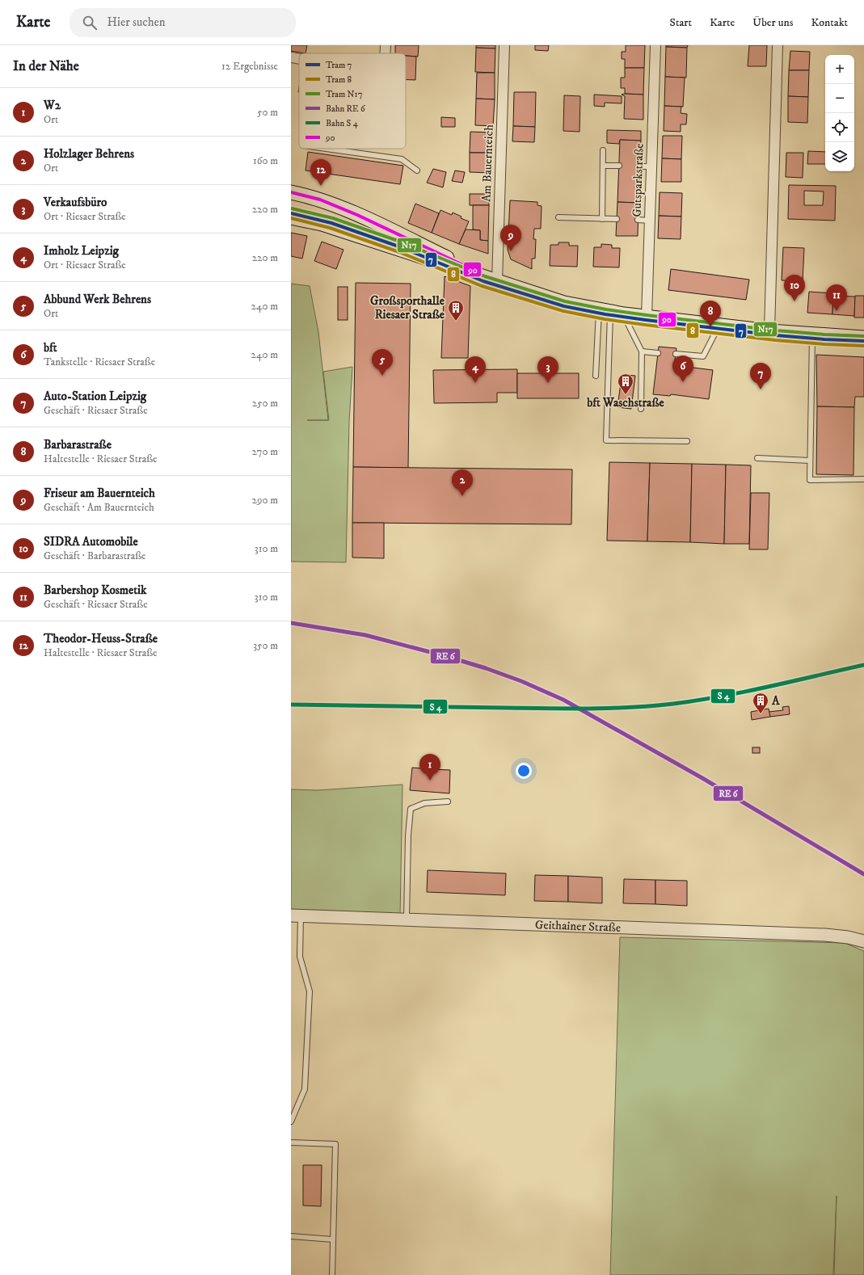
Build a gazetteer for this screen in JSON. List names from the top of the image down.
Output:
{
  "streets": {
    "street": ["Am Bauernteich", "Gutsparkstraße", "Geithainer Straße"]
  },
  "places": {
    "building": ["Großsporthalle Riesaer Straße", "bft Waschstraße", "A"]
  },
  "lines": [
    "transit line 90",
    "tram line N17",
    "tram line 7",
    "tram line 8"
  ],
  "legend": [
    "Tram 7",
    "Tram 8",
    "Tram N17",
    "Bahn RE 6",
    "Bahn S 4",
    "90"
  ],
  "page": {
    "header": "Karte",
    "search": "Hier suchen",
    "nav": [
      "Start",
      "Karte",
      "Über uns",
      "Kontakt"
    ],
    "heading": ["In der Nähe", "12 Ergebnisse"],
    "map_buttons": ["+", "−"],
    "list": [
      {
        "mark": "1",
        "name": "W2",
        "note": "Ort",
        "value": "50 m"
      },
      {
        "mark": "2",
        "name": "Holzlager Behrens",
        "note": "Ort",
        "value": "160 m"
      },
      {
        "mark": "3",
        "name": "Verkaufsbüro",
        "note": "Ort · Riesaer Straße",
        "value": "220 m"
      },
      {
        "mark": "4",
        "name": "Imholz Leipzig",
        "note": "Ort · Riesaer Straße",
        "value": "220 m"
      },
      {
        "mark": "5",
        "name": "Abbund Werk Behrens",
        "note": "Ort",
        "value": "240 m"
      },
      {
        "mark": "6",
        "name": "bft",
        "note": "Tankstelle · Riesaer Straße",
        "value": "240 m"
      },
      {
        "mark": "7",
        "name": "Auto-Station Leipzig",
        "note": "Geschäft · Riesaer Straße",
        "value": "250 m"
      },
      {
        "mark": "8",
        "name": "Barbarastraße",
        "note": "Haltestelle · Riesaer Straße",
        "value": "270 m"
      },
      {
        "mark": "9",
        "name": "Friseur am Bauernteich",
        "note": "Geschäft · Am Bauernteich",
        "value": "290 m"
      },
      {
        "mark": "10",
        "name": "SIDRA Automobile",
        "note": "Geschäft · Barbarastraße",
        "value": "310 m"
      },
      {
        "mark": "11",
        "name": "Barbershop Kosmetik",
        "note": "Geschäft · Riesaer Straße",
        "value": "310 m"
      },
      {
        "mark": "12",
        "name": "Theodor-Heuss-Straße",
        "note": "Haltestelle · Riesaer Straße",
        "value": "350 m"
      }
    ],
    "pins": [
      "12",
      "9",
      "10",
      "11",
      "8",
      "5",
      "6",
      "3",
      "4",
      "7",
      "2",
      "1"
    ]
  }
}
